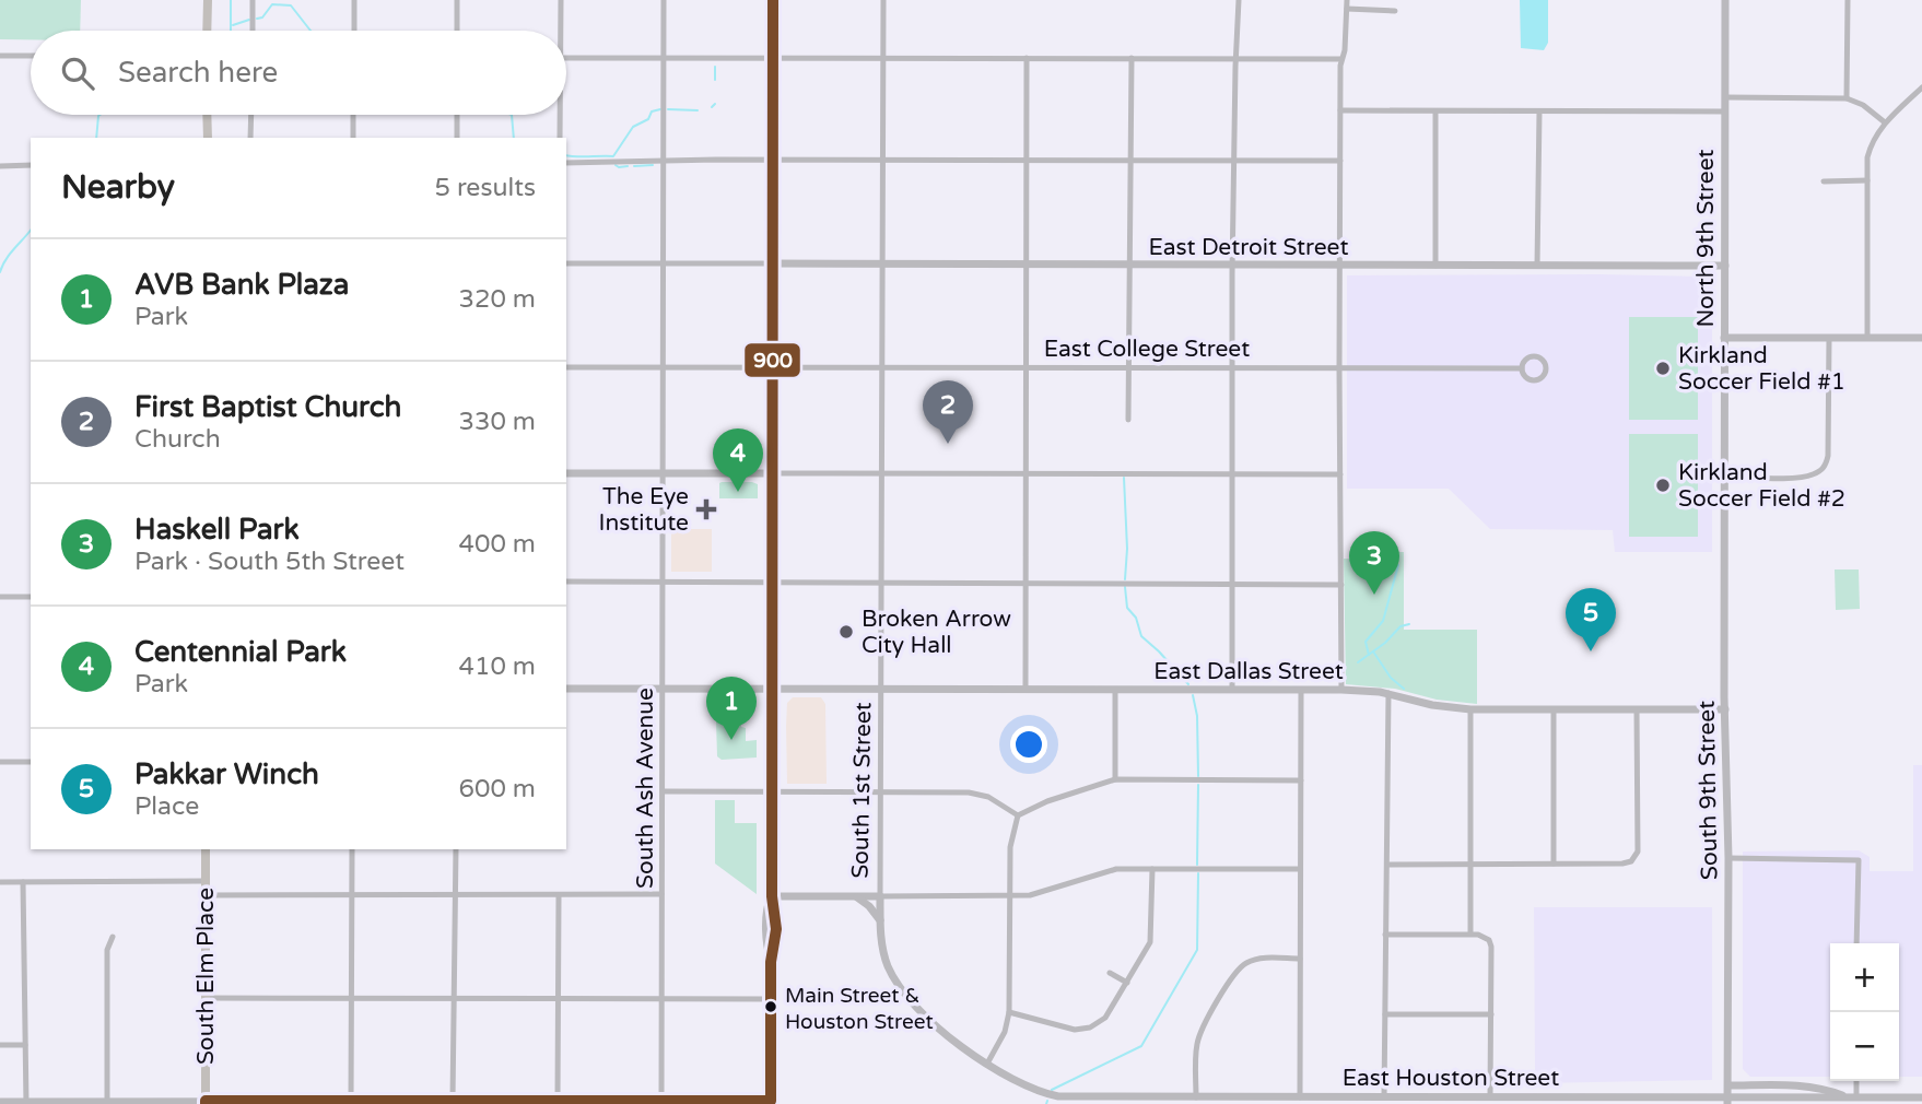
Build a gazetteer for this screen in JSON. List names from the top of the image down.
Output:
{
  "streets": {
    "main road": ["South Elm Place"],
    "street": [
      "North 9th Street",
      "East Detroit Street",
      "East College Street",
      "East Dallas Street",
      "South Ash Avenue",
      "South 1st Street",
      "South 9th Street",
      "East Houston Street"
    ]
  },
  "crossings": [
    ["North 9th Street", "East Detroit Street"],
    ["North 9th Street", "South 9th Street"],
    ["East Detroit Street", "South 1st Street"],
    ["East College Street", "South Ash Avenue"],
    ["East College Street", "South 1st Street"],
    ["East Dallas Street", "South Ash Avenue"],
    ["East Dallas Street", "South 1st Street"],
    ["East Dallas Street", "South 9th Street"],
    ["South 1st Street", "East Houston Street"],
    ["South 9th Street", "East Houston Street"]
  ],
  "places": {
    "other": [
      "Kirkland Soccer Field #1",
      "Kirkland Soccer Field #2",
      "Broken Arrow City Hall",
      "Main Street & Houston Street"
    ],
    "health": ["The Eye Institute"]
  },
  "lines": ["transit line 900"],
  "page": {
    "search": "Search here",
    "heading": ["Nearby", "5 results"],
    "list": [
      {
        "mark": "1",
        "name": "AVB Bank Plaza",
        "note": "Park",
        "value": "320 m"
      },
      {
        "mark": "2",
        "name": "First Baptist Church",
        "note": "Church",
        "value": "330 m"
      },
      {
        "mark": "3",
        "name": "Haskell Park",
        "note": "Park · South 5th Street",
        "value": "400 m"
      },
      {
        "mark": "4",
        "name": "Centennial Park",
        "note": "Park",
        "value": "410 m"
      },
      {
        "mark": "5",
        "name": "Pakkar Winch",
        "note": "Place",
        "value": "600 m"
      }
    ],
    "pins": [
      "2",
      "4",
      "3",
      "5",
      "1"
    ],
    "map_buttons": ["+", "−"]
  }
}
